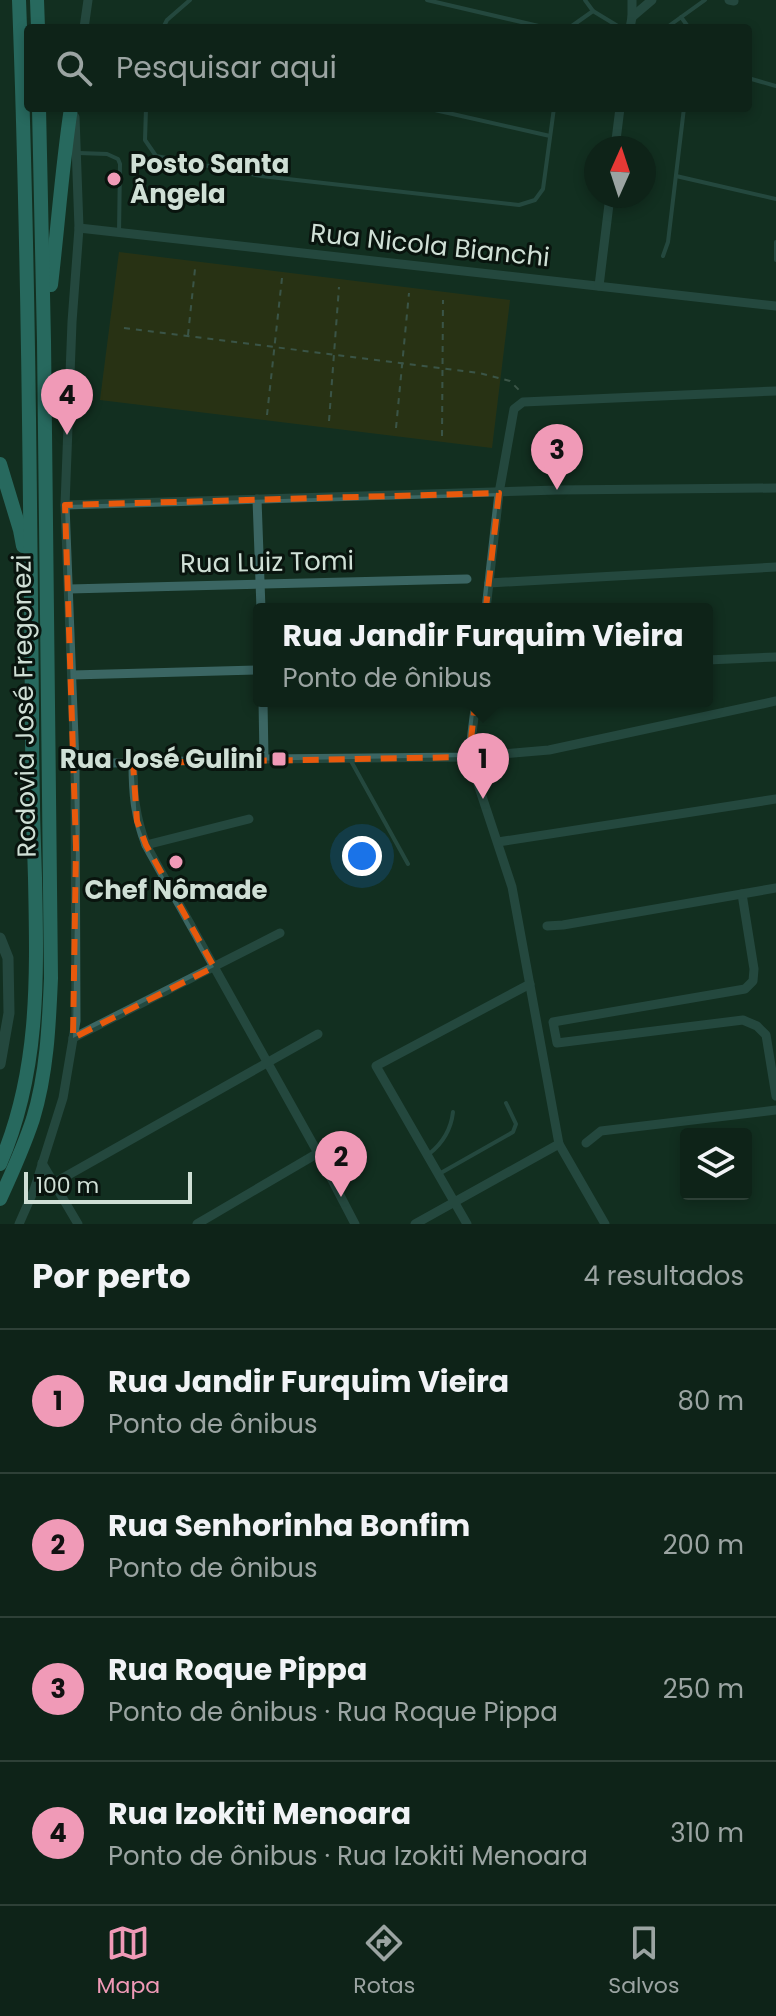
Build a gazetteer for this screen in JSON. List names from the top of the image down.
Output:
{
  "streets": {
    "highway": ["Rodovia José Fregonezi"],
    "street": ["Rua Nicola Bianchi", "Rua Luiz Tomi"]
  },
  "places": {
    "other": ["Posto Santa Ângela", "Chef Nômade"],
    "transit": ["Rua José Gulini"]
  },
  "scale_bar": "100 m",
  "north": "top",
  "page": {
    "search": "Pesquisar aqui",
    "pins": [
      "4",
      "3",
      "1",
      "2"
    ],
    "popup": ["Rua Jandir Furquim Vieira", "Ponto de ônibus"],
    "scale": "100 m",
    "heading": ["Por perto", "4 resultados"],
    "list": [
      {
        "mark": "1",
        "name": "Rua Jandir Furquim Vieira",
        "note": "Ponto de ônibus",
        "value": "80 m"
      },
      {
        "mark": "2",
        "name": "Rua Senhorinha Bonfim",
        "note": "Ponto de ônibus",
        "value": "200 m"
      },
      {
        "mark": "3",
        "name": "Rua Roque Pippa",
        "note": "Ponto de ônibus · Rua Roque Pippa",
        "value": "250 m"
      },
      {
        "mark": "4",
        "name": "Rua Izokiti Menoara",
        "note": "Ponto de ônibus · Rua Izokiti Menoara",
        "value": "310 m"
      }
    ],
    "nav": ["Mapa", "Rotas", "Salvos"]
  }
}
